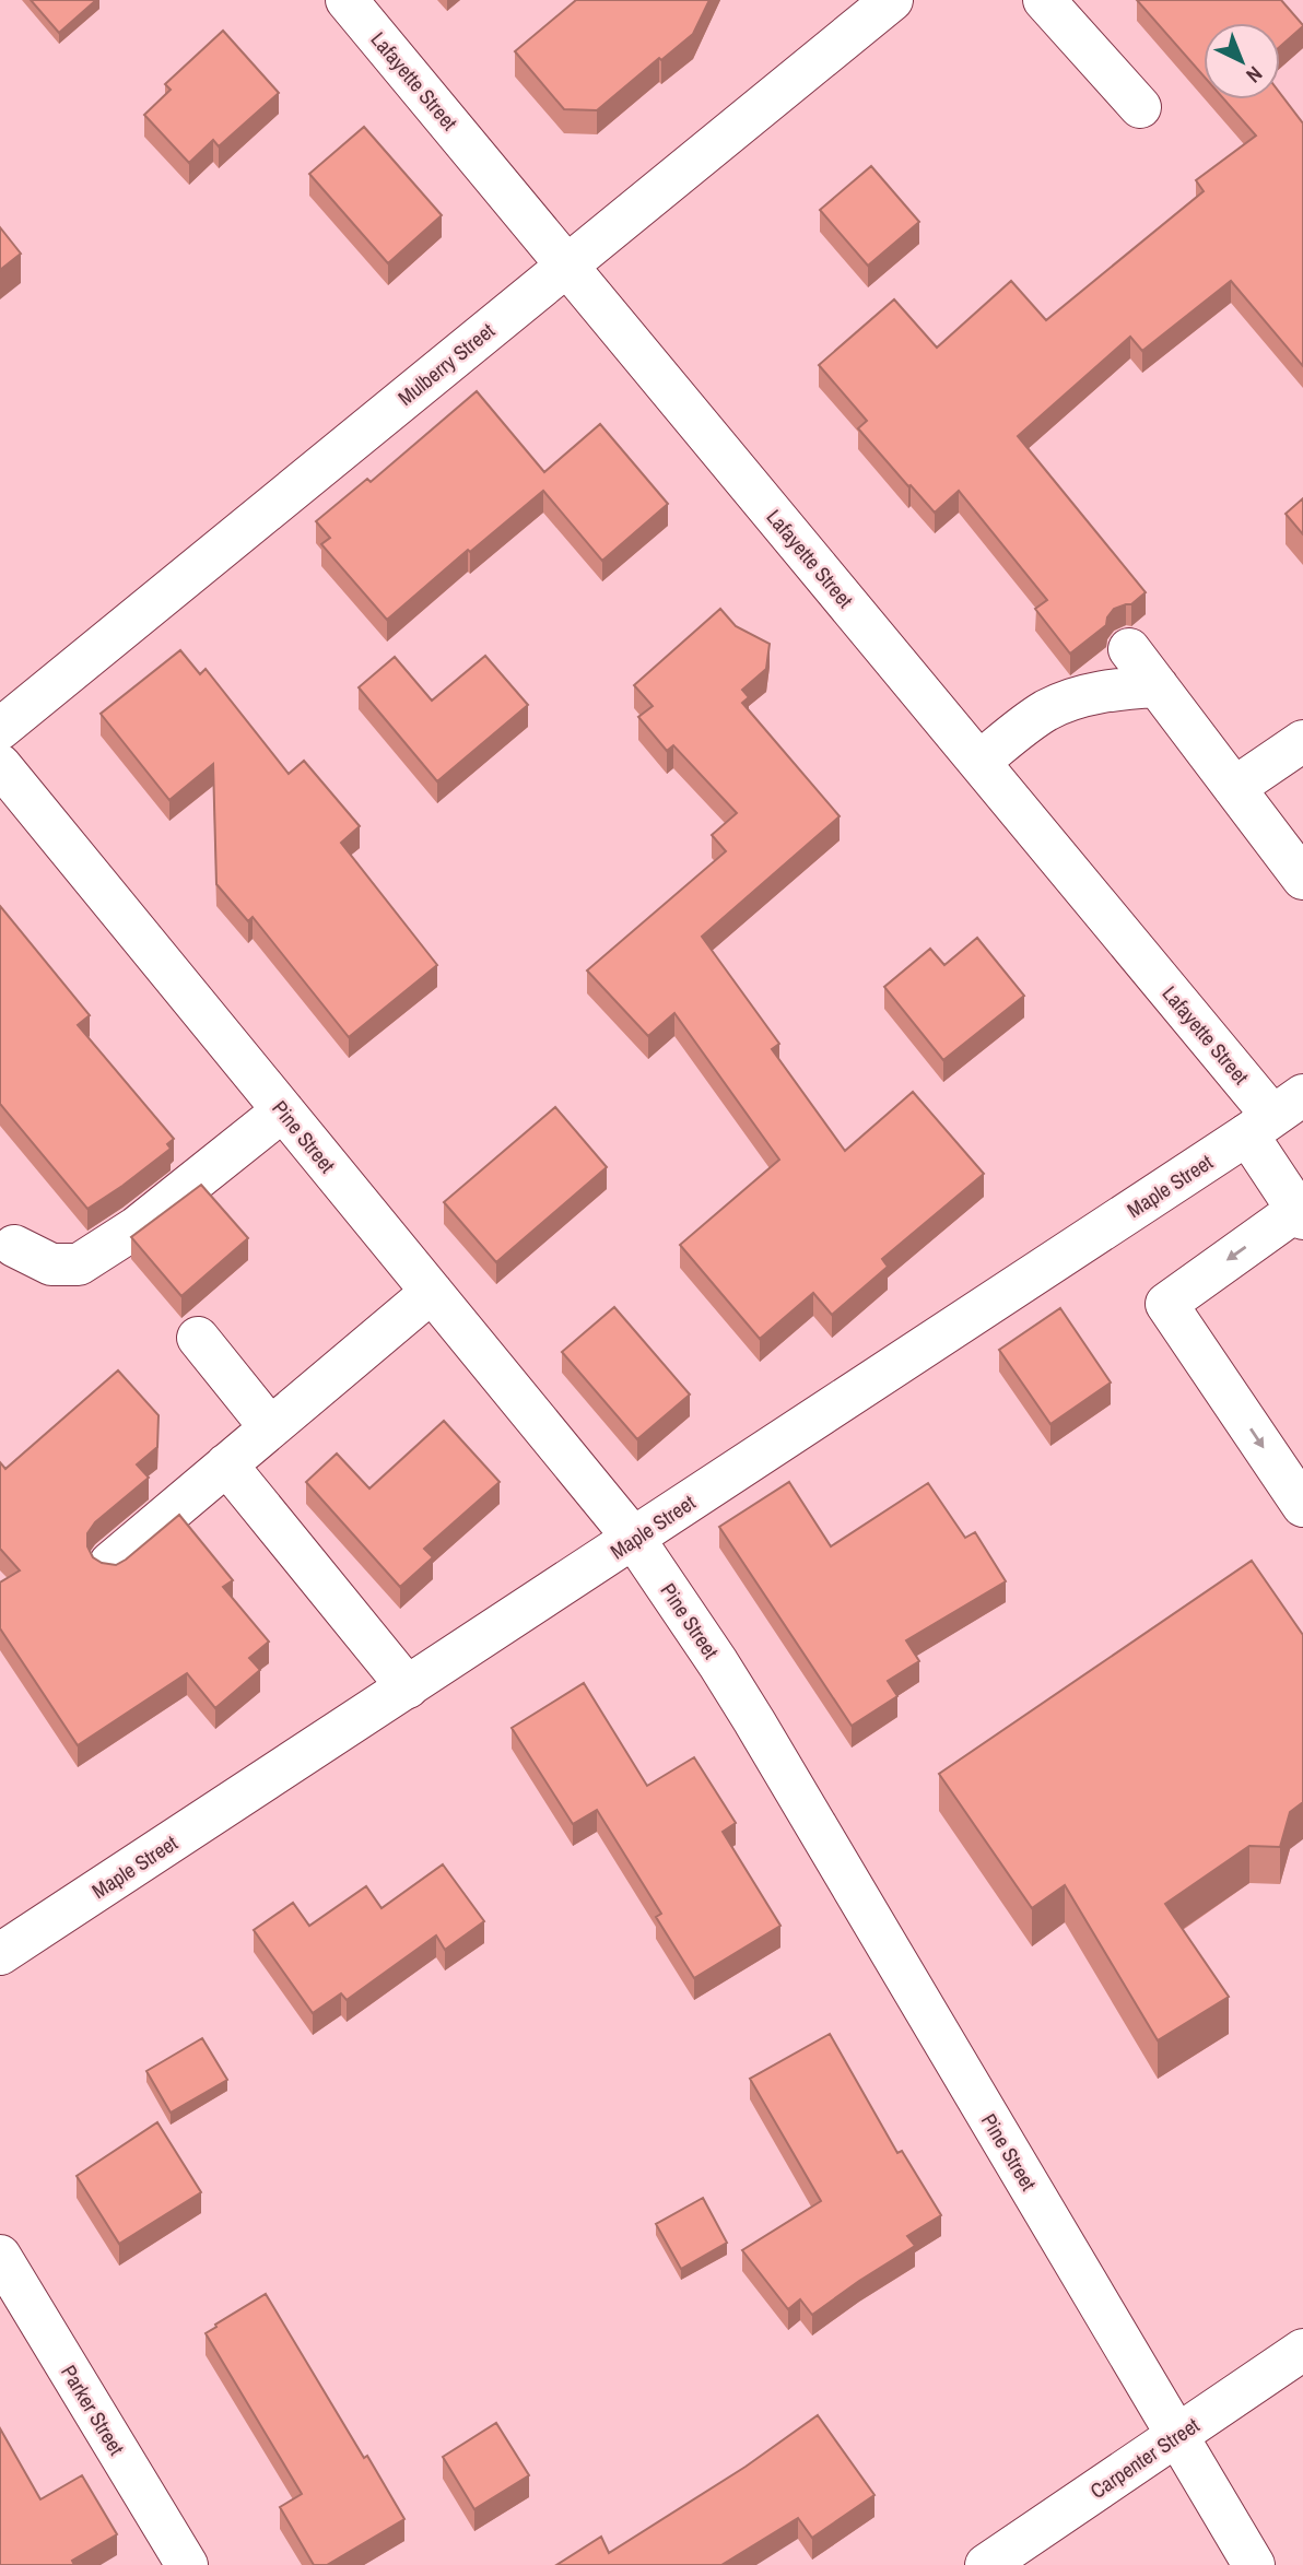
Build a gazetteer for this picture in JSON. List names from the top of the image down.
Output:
{
  "streets": {
    "street": [
      "Lafayette Street",
      "Mulberry Street",
      "Pine Street",
      "Maple Street",
      "Parker Street",
      "Carpenter Street"
    ]
  },
  "crossings": [
    ["Lafayette Street", "Mulberry Street"],
    ["Lafayette Street", "Maple Street"],
    ["Pine Street", "Maple Street"],
    ["Pine Street", "Carpenter Street"]
  ],
  "north": "bottom right"
}
